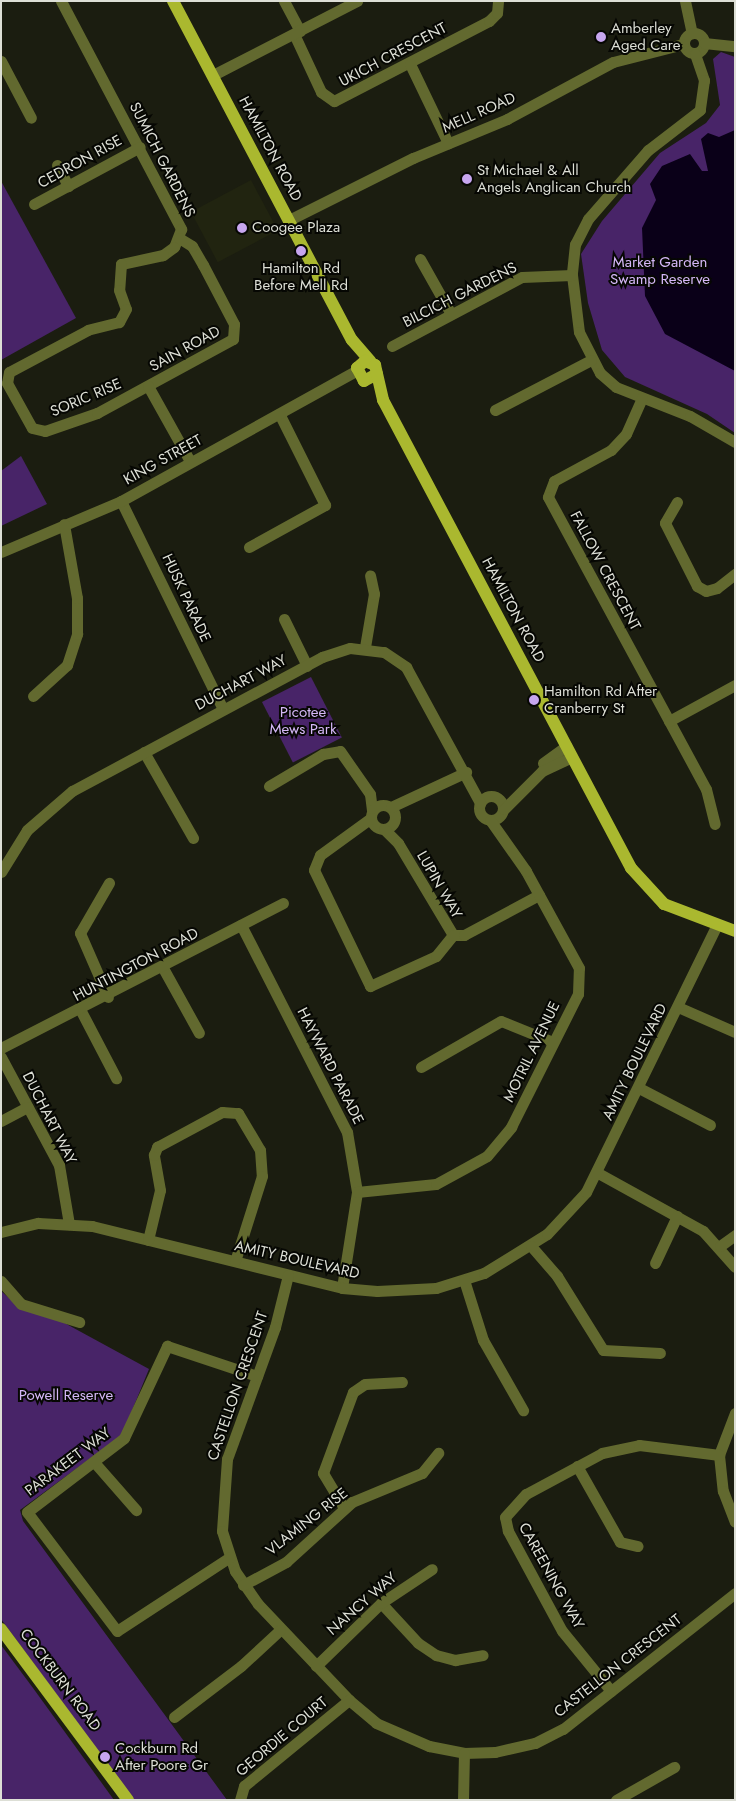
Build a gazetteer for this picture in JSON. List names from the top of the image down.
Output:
{
  "streets": {
    "main road": ["HAMILTON ROAD", "COCKBURN ROAD"],
    "street": [
      "UKICH CRESCENT",
      "MELL ROAD",
      "SUMICH GARDENS",
      "CEDRON RISE",
      "BILCICH GARDENS",
      "SAIN ROAD",
      "SORIC RISE",
      "KING STREET",
      "FALLOW CRESCENT",
      "HUSK PARADE",
      "DUCHART WAY",
      "LUPIN WAY",
      "HUNTINGTON ROAD",
      "MOTRIL AVENUE",
      "AMITY BOULEVARD",
      "HAYWARD PARADE",
      "CASTELLON CRESCENT",
      "PARAKEET WAY",
      "VLAMING RISE",
      "CAREENING WAY",
      "NANCY WAY",
      "GEORDIE COURT"
    ]
  },
  "crossings": [
    ["MELL ROAD", "HAMILTON ROAD"],
    ["HAMILTON ROAD", "KING STREET"],
    ["HAMILTON ROAD", "AMITY BOULEVARD"],
    ["SUMICH GARDENS", "CEDRON RISE"],
    ["SUMICH GARDENS", "SAIN ROAD"],
    ["SUMICH GARDENS", "SORIC RISE"],
    ["SAIN ROAD", "SORIC RISE"],
    ["SAIN ROAD", "KING STREET"],
    ["KING STREET", "HUSK PARADE"],
    ["HUSK PARADE", "DUCHART WAY"],
    ["DUCHART WAY", "MOTRIL AVENUE"],
    ["DUCHART WAY", "AMITY BOULEVARD"],
    ["LUPIN WAY", "MOTRIL AVENUE"],
    ["HUNTINGTON ROAD", "HAYWARD PARADE"],
    ["MOTRIL AVENUE", "HAYWARD PARADE"],
    ["AMITY BOULEVARD", "HAYWARD PARADE"],
    ["AMITY BOULEVARD", "CASTELLON CRESCENT"],
    ["CASTELLON CRESCENT", "PARAKEET WAY"],
    ["CASTELLON CRESCENT", "VLAMING RISE"],
    ["CASTELLON CRESCENT", "CAREENING WAY"],
    ["CASTELLON CRESCENT", "NANCY WAY"],
    ["CASTELLON CRESCENT", "GEORDIE COURT"]
  ],
  "parks": ["Market Garden Swamp Reserve", "Picotee Mews Park", "Powell Reserve"],
  "places": [
    "Amberley Aged Care",
    "St Michael & All Angels Anglican Church",
    "Coogee Plaza",
    "Hamilton Rd Before Mell Rd",
    "Hamilton Rd After Cranberry St",
    "Cockburn Rd After Poore Gr"
  ]
}
